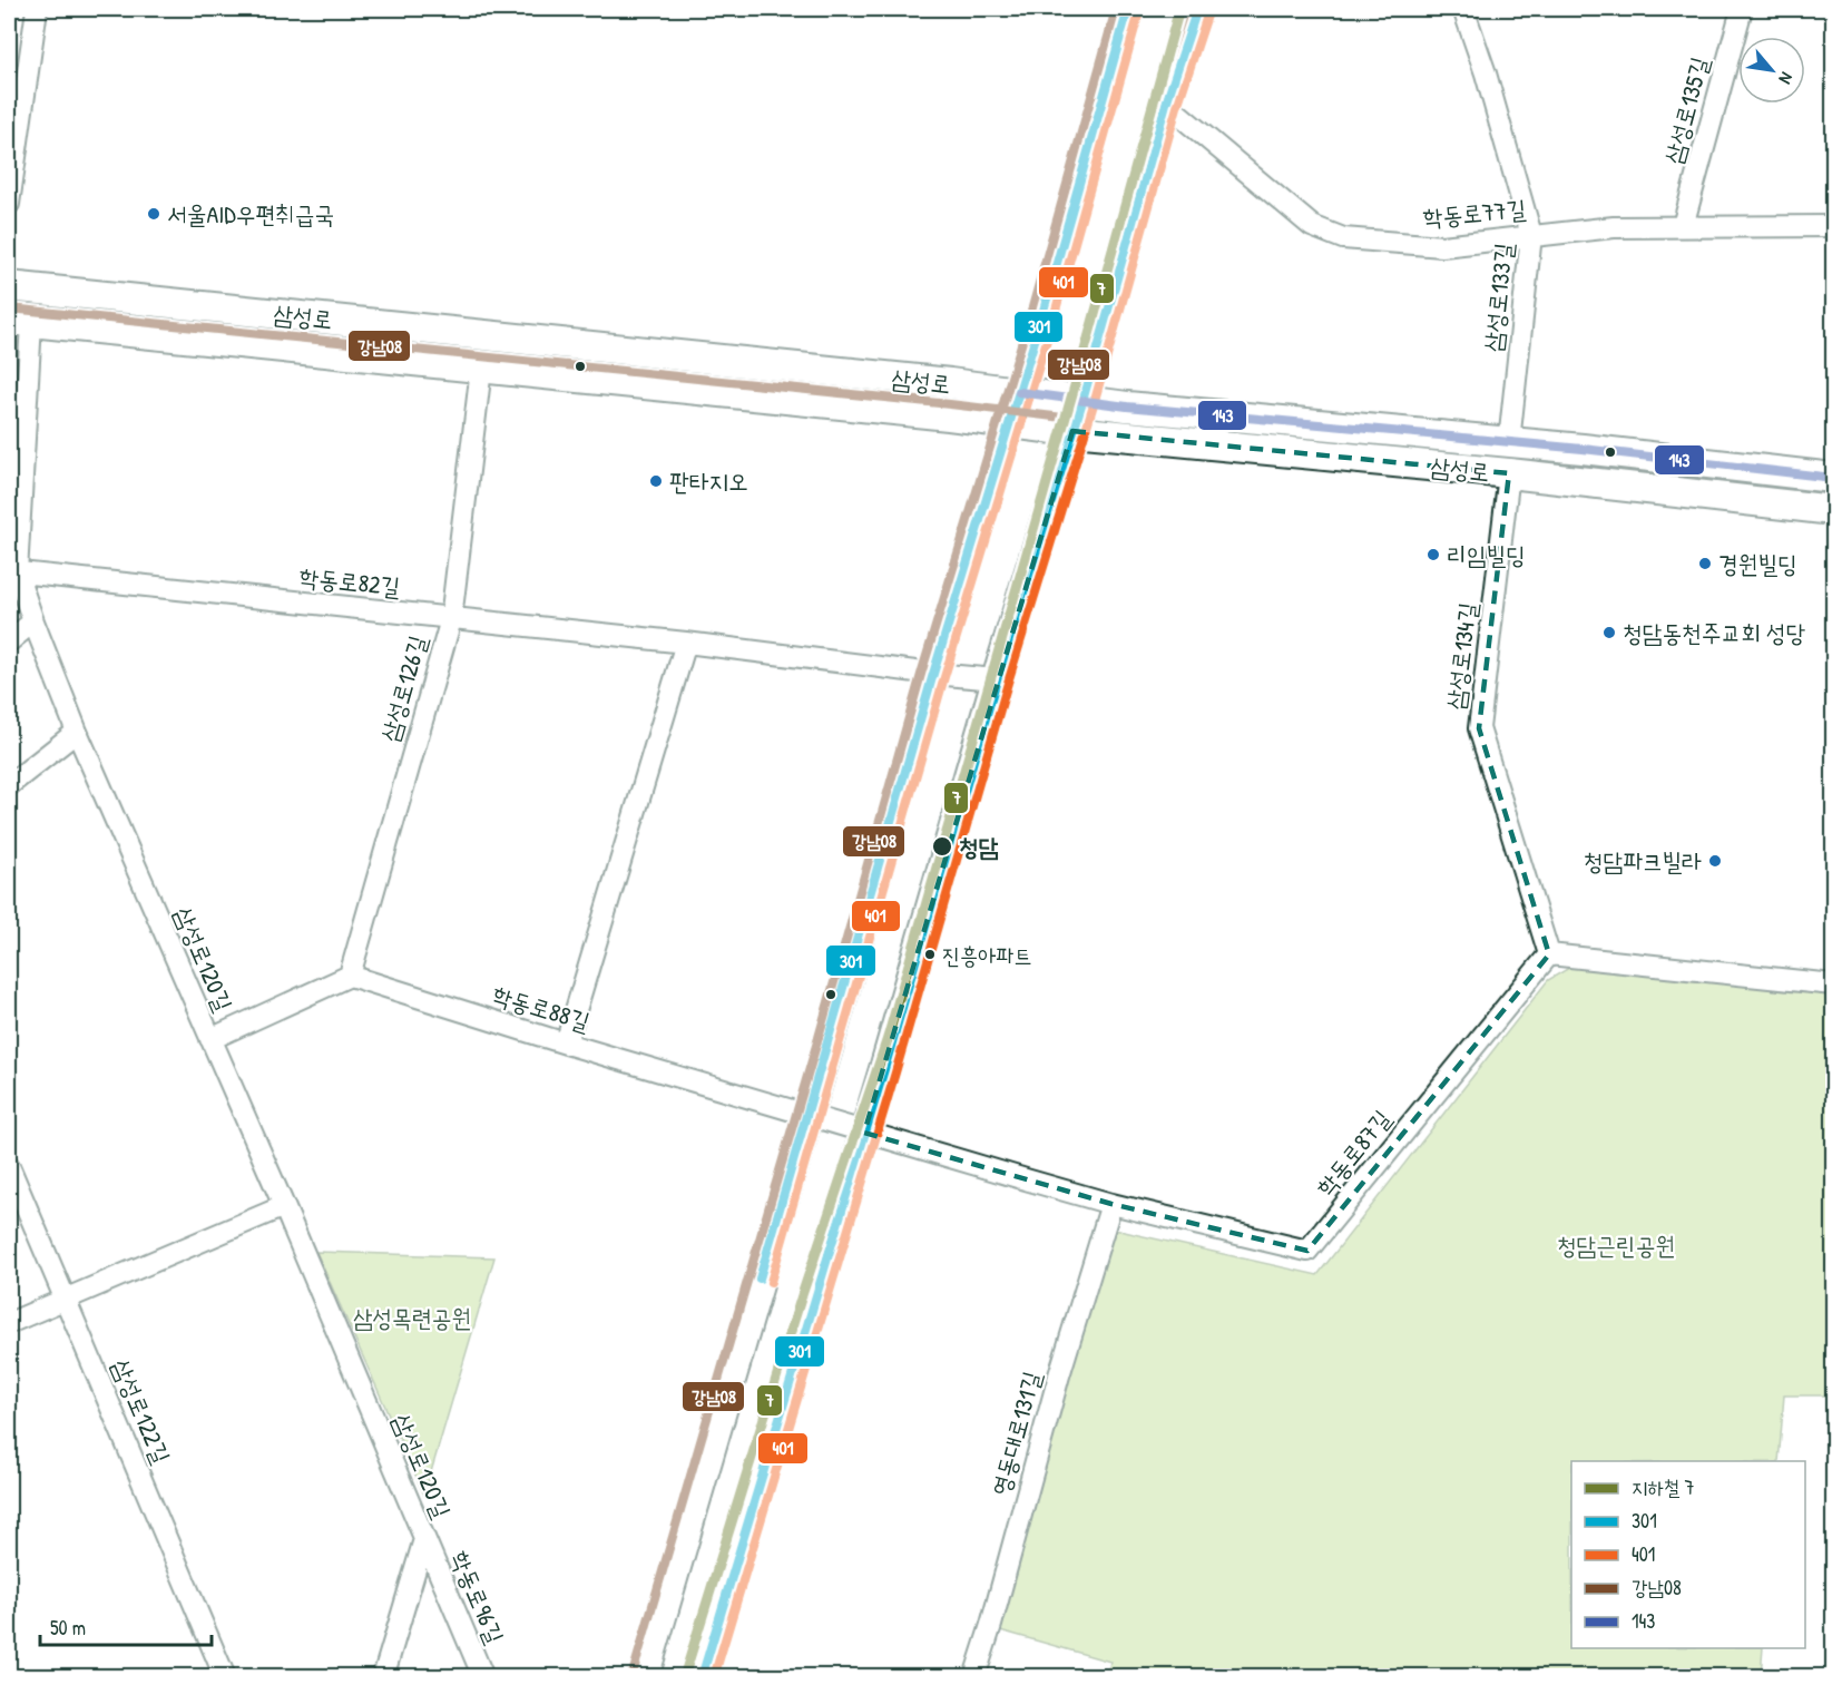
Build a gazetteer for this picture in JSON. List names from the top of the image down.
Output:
{
  "streets": {
    "main road": ["삼성로"],
    "street": [
      "삼성로135길",
      "학동로77길",
      "삼성로133길",
      "학동로82길",
      "삼성로134길",
      "삼성로126길",
      "삼성로120길",
      "학동로88길",
      "학동로87길",
      "삼성로122길",
      "영동대로131길",
      "학동로96길"
    ]
  },
  "crossings": [
    ["삼성로135길", "학동로77길"],
    ["학동로77길", "삼성로133길"],
    ["삼성로133길", "삼성로"],
    ["삼성로", "삼성로134길"],
    ["삼성로", "삼성로126길"],
    ["삼성로", "삼성로120길"],
    ["학동로82길", "삼성로126길"],
    ["학동로82길", "삼성로120길"],
    ["삼성로134길", "학동로87길"],
    ["삼성로126길", "학동로88길"],
    ["삼성로120길", "학동로96길"],
    ["학동로88길", "학동로87길"],
    ["학동로87길", "영동대로131길"]
  ],
  "parks": ["청담근린공원", "삼성목련공원"],
  "places": [
    "서울AID우편취급국",
    "판타지오",
    "리임빌딩",
    "경원빌딩",
    "청담동천주교회 성당",
    "청담",
    "청담파크빌라",
    "진흥아파트"
  ],
  "lines": [
    "metro line 7",
    "transit line 301",
    "transit line 강남08",
    "transit line 401",
    "transit line 143"
  ],
  "legend": [
    "지하철 7",
    "301",
    "401",
    "강남08",
    "143"
  ],
  "scale_bar": "50 m",
  "north": "bottom right"
}
